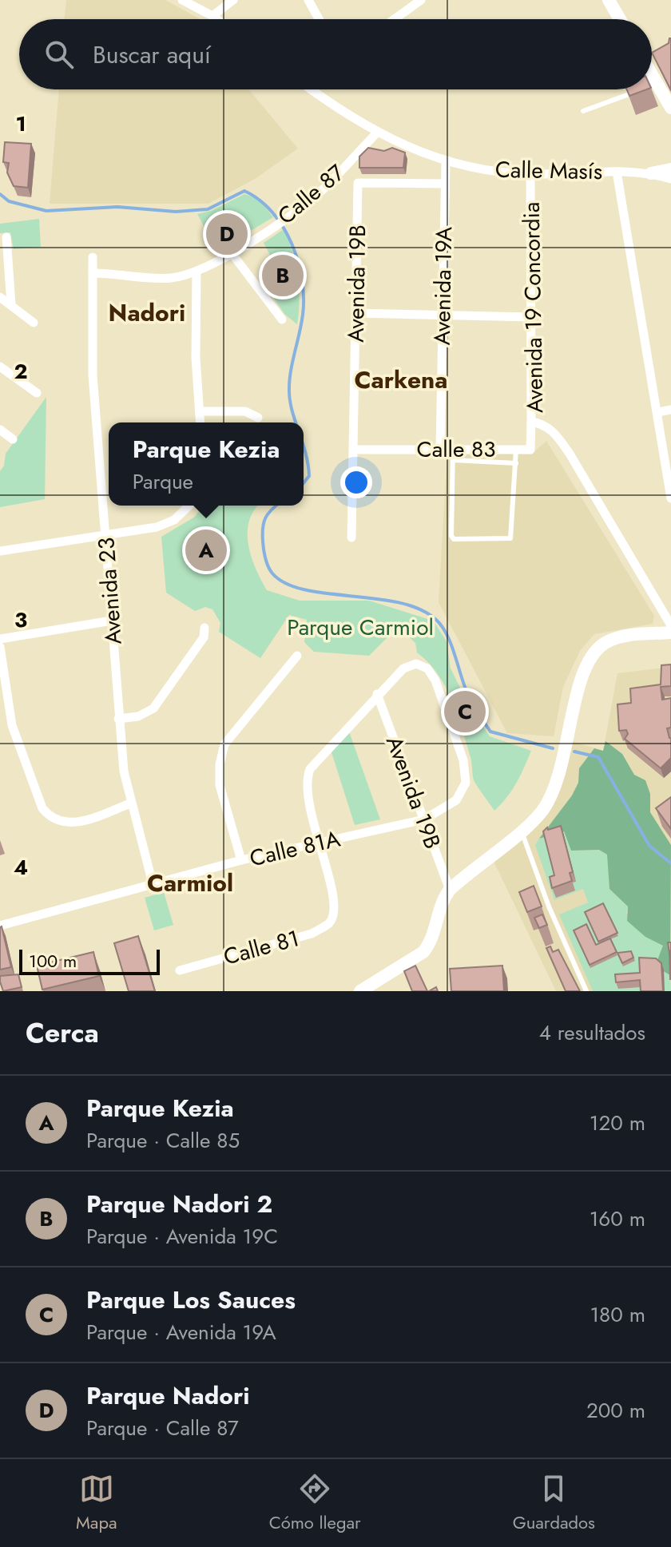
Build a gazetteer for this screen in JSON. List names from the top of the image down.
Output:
{
  "streets": {
    "street": [
      "Calle Masís",
      "Calle 87",
      "Avenida 19B",
      "Avenida 19A",
      "Avenida 19 Concordia",
      "Calle 83",
      "Avenida 23",
      "Calle 81A",
      "Calle 81"
    ]
  },
  "crossings": [
    ["Calle Masís", "Calle 87"],
    ["Calle Masís", "Avenida 19A"],
    ["Calle Masís", "Avenida 19 Concordia"],
    ["Calle 87", "Avenida 23"],
    ["Avenida 19B", "Avenida 19A"],
    ["Avenida 19B", "Calle 83"],
    ["Avenida 19B", "Calle 81A"],
    ["Avenida 19A", "Calle 83"],
    ["Avenida 19 Concordia", "Calle 83"],
    ["Avenida 23", "Calle 81A"],
    ["Calle 81A", "Calle 81"]
  ],
  "districts": ["Nadori", "Carkena", "Carmiol"],
  "parks": ["Parque Carmiol"],
  "scale_bar": "100 m",
  "page": {
    "search": "Buscar aquí",
    "pins": [
      "D",
      "B",
      "A",
      "C"
    ],
    "popup": ["Parque Kezia", "Parque"],
    "scale": "100 m",
    "heading": ["Cerca", "4 resultados"],
    "list": [
      {
        "mark": "A",
        "name": "Parque Kezia",
        "note": "Parque · Calle 85",
        "value": "120 m"
      },
      {
        "mark": "B",
        "name": "Parque Nadori 2",
        "note": "Parque · Avenida 19C",
        "value": "160 m"
      },
      {
        "mark": "C",
        "name": "Parque Los Sauces",
        "note": "Parque · Avenida 19A",
        "value": "180 m"
      },
      {
        "mark": "D",
        "name": "Parque Nadori",
        "note": "Parque · Calle 87",
        "value": "200 m"
      }
    ],
    "nav": ["Mapa", "Cómo llegar", "Guardados"]
  },
  "grid": {
    "rows": [
      "1",
      "2",
      "3",
      "4"
    ]
  }
}
